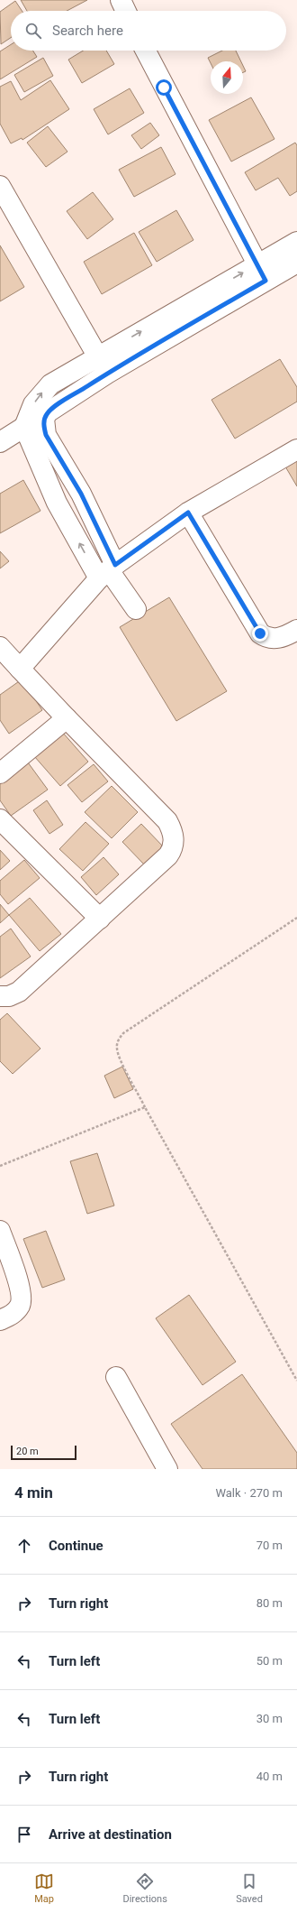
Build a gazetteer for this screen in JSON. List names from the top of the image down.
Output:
{
  "scale_bar": "20 m",
  "north": "top",
  "page": {
    "search": "Search here",
    "scale": "20 m",
    "heading": ["4 min", "Walk · 270 m"],
    "list": [
      ["Continue", "70 m"],
      ["Turn right", "80 m"],
      ["Turn left", "50 m"],
      ["Turn left", "30 m"],
      ["Turn right", "40 m"],
      "Arrive at destination"
    ],
    "nav": ["Map", "Directions", "Saved"]
  }
}
